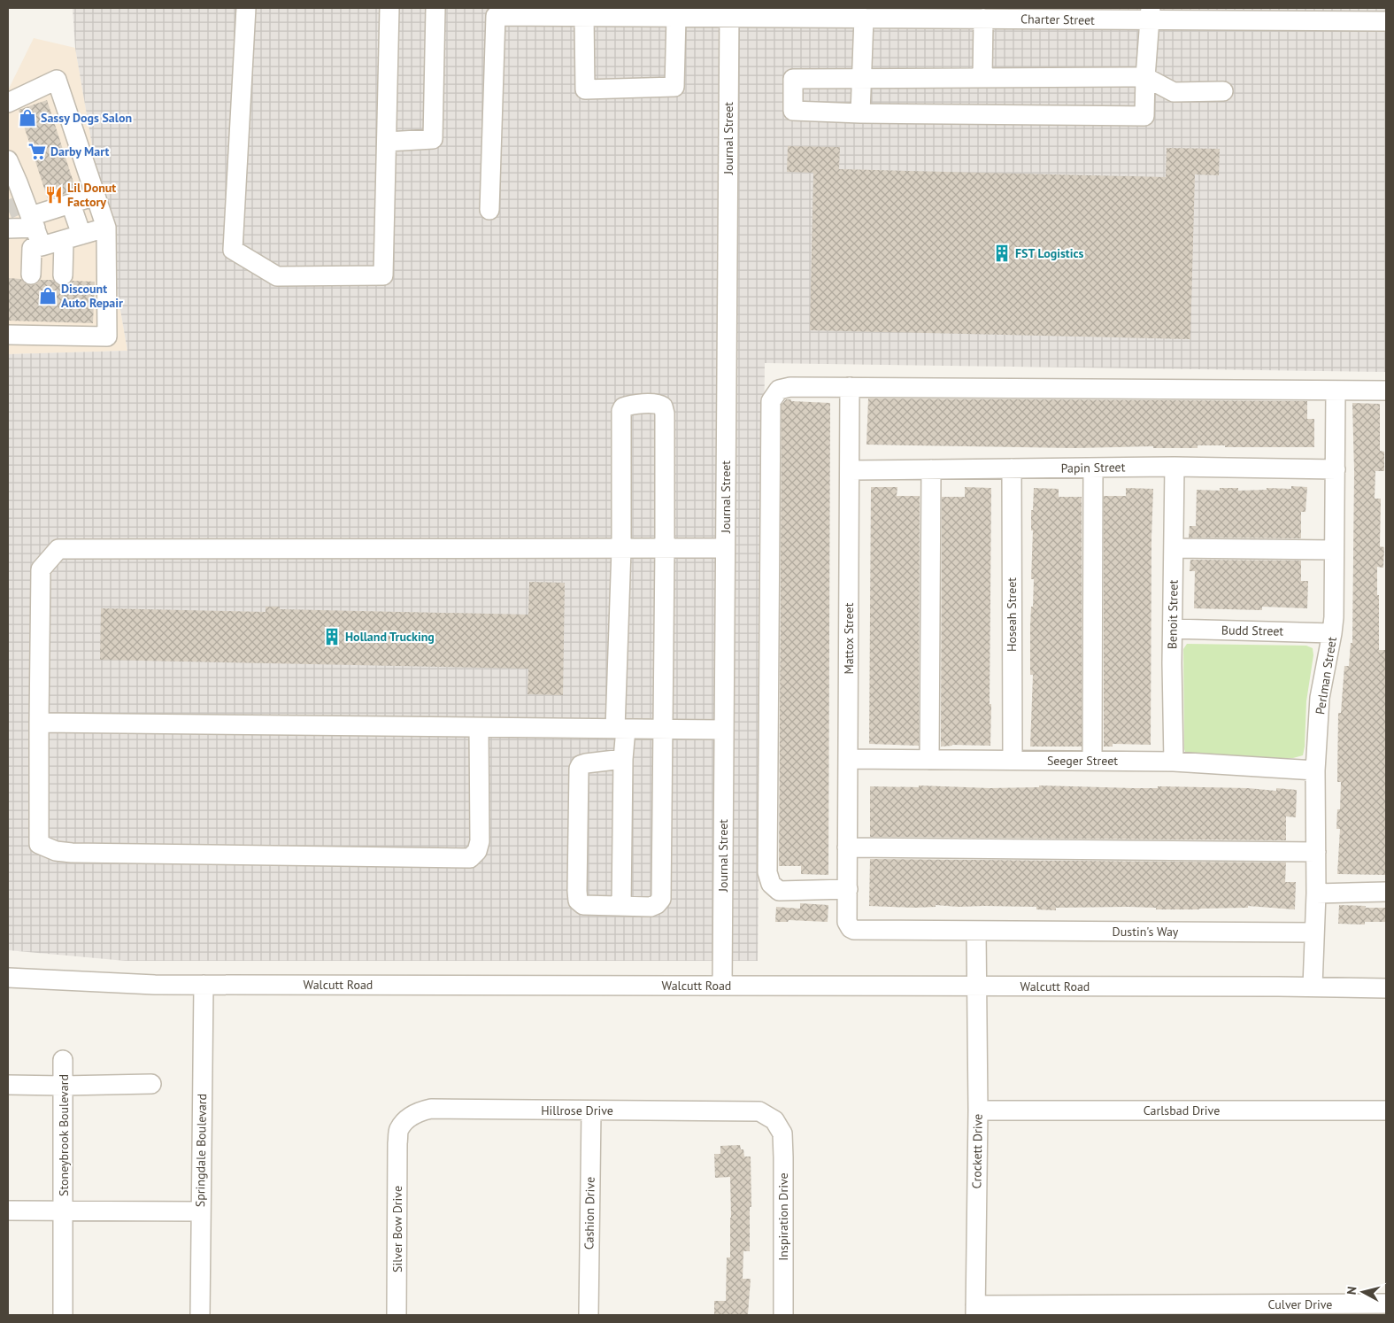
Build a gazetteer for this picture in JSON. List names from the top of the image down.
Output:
{
  "streets": {
    "street": [
      "Charter Street",
      "Journal Street",
      "Papin Street",
      "Hoseah Street",
      "Benoit Street",
      "Budd Street",
      "Mattox Street",
      "Perlman Street",
      "Seeger Street",
      "Dustin's Way",
      "Walcutt Road",
      "Hillrose Drive",
      "Carlsbad Drive",
      "Stoneybrook Boulevard",
      "Springdale Boulevard",
      "Crockett Drive",
      "Cashion Drive",
      "Inspiration Drive",
      "Silver Bow Drive",
      "Culver Drive"
    ]
  },
  "crossings": [
    ["Charter Street", "Journal Street"],
    ["Journal Street", "Walcutt Road"],
    ["Papin Street", "Hoseah Street"],
    ["Papin Street", "Benoit Street"],
    ["Papin Street", "Mattox Street"],
    ["Papin Street", "Perlman Street"],
    ["Hoseah Street", "Seeger Street"],
    ["Benoit Street", "Budd Street"],
    ["Benoit Street", "Seeger Street"],
    ["Budd Street", "Perlman Street"],
    ["Mattox Street", "Seeger Street"],
    ["Mattox Street", "Dustin's Way"],
    ["Perlman Street", "Seeger Street"],
    ["Perlman Street", "Dustin's Way"],
    ["Perlman Street", "Walcutt Road"],
    ["Walcutt Road", "Springdale Boulevard"],
    ["Walcutt Road", "Crockett Drive"],
    ["Hillrose Drive", "Cashion Drive"],
    ["Hillrose Drive", "Inspiration Drive"],
    ["Hillrose Drive", "Silver Bow Drive"],
    ["Carlsbad Drive", "Crockett Drive"],
    ["Stoneybrook Boulevard", "Springdale Boulevard"],
    ["Crockett Drive", "Culver Drive"]
  ],
  "places": {
    "shop": ["Sassy Dogs Salon", "Discount Auto Repair"],
    "supermarket": ["Darby Mart"],
    "restaurant": ["Lil Donut Factory"],
    "building": ["FST Logistics", "Holland Trucking"]
  },
  "north": "left"
}
